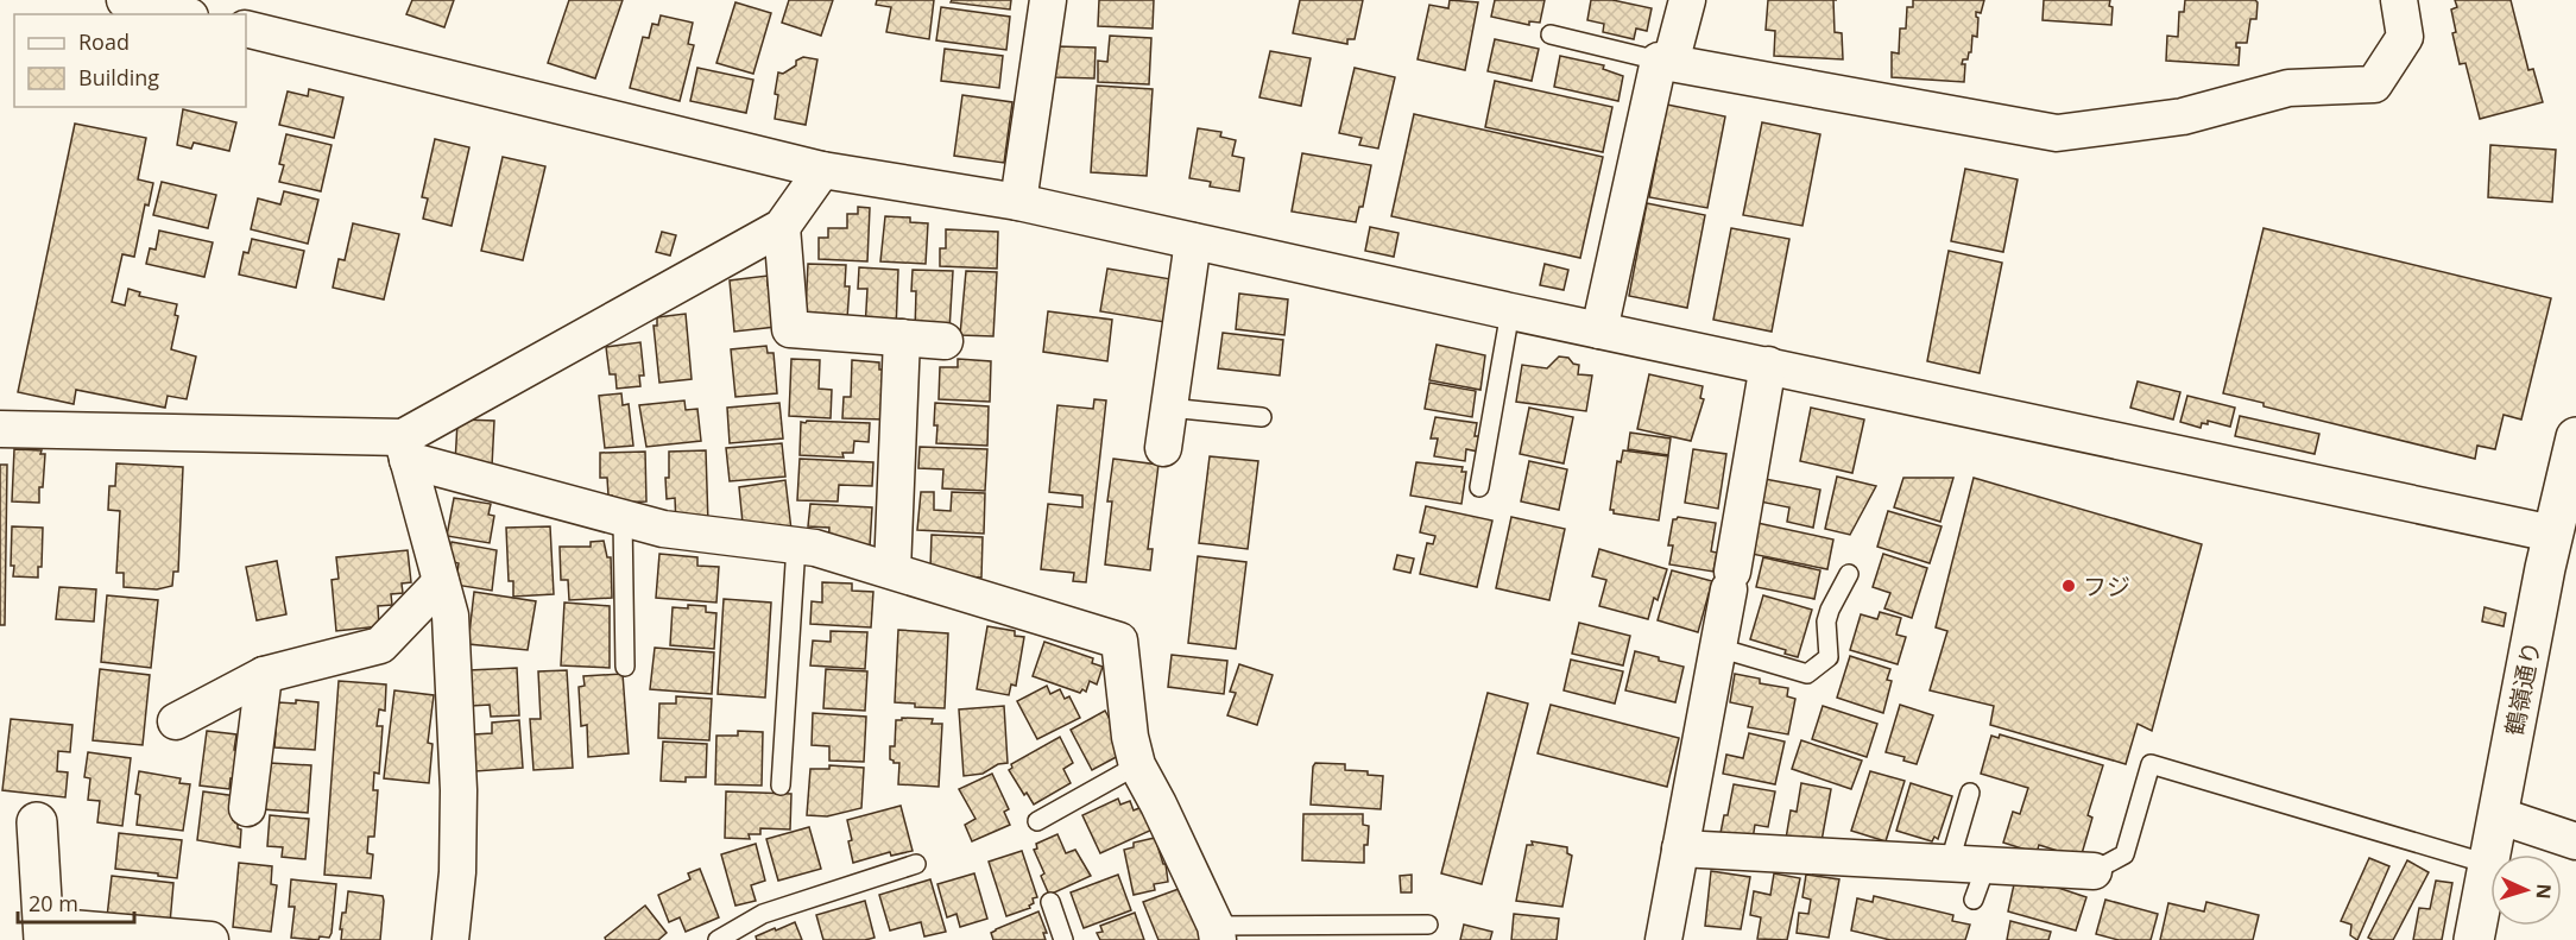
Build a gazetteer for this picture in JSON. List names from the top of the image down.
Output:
{
  "streets": {
    "street": ["鶴嶺通り"]
  },
  "places": ["フジ"],
  "legend": ["Road", "Building"],
  "scale_bar": "20 m",
  "north": "right"
}
